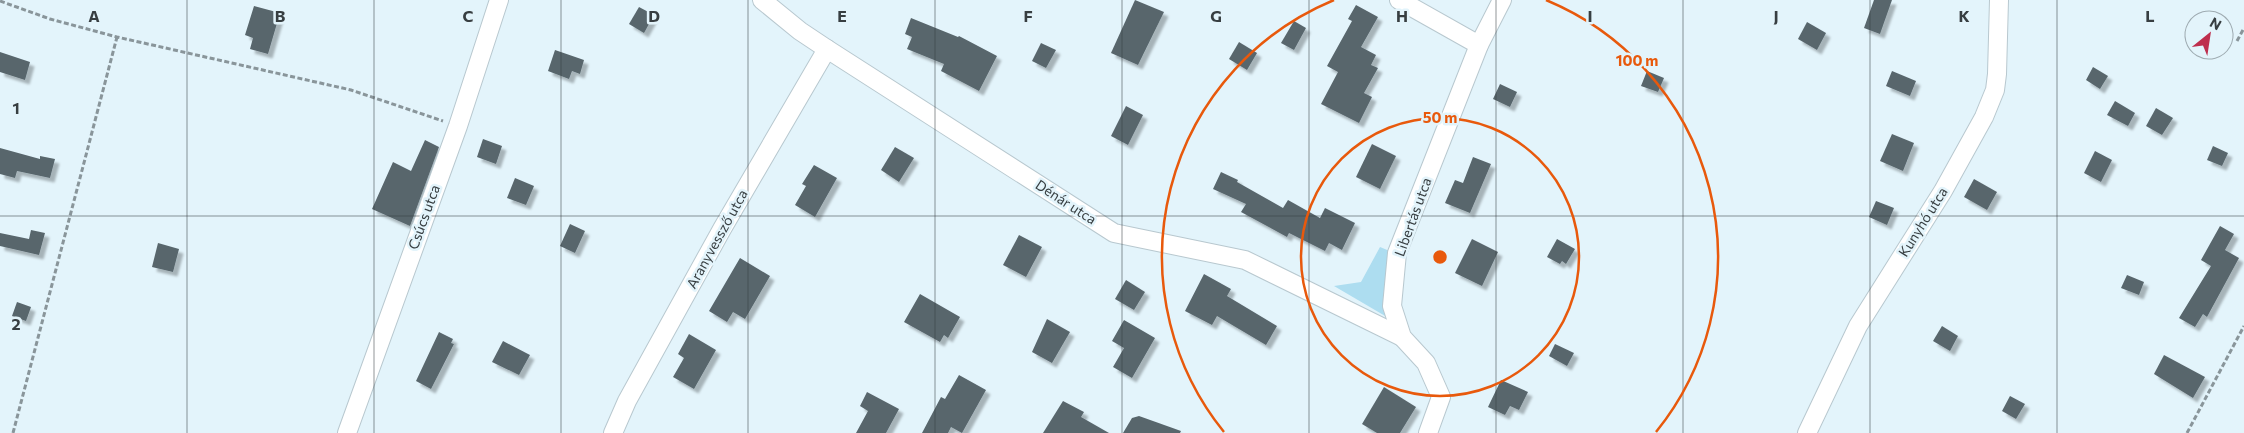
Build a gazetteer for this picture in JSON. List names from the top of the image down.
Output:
{
  "streets": {
    "street": [
      "Dénár utca",
      "Csúcs utca",
      "Libertás utca",
      "Kunyhó utca",
      "Aranyvessző utca"
    ]
  },
  "crossings": [
    ["Dénár utca", "Libertás utca"],
    ["Dénár utca", "Aranyvessző utca"]
  ],
  "north": "top right",
  "grid": {
    "columns": [
      "A",
      "B",
      "C",
      "D",
      "E",
      "F",
      "G",
      "H",
      "I",
      "J",
      "K",
      "L"
    ],
    "rows": ["1", "2"]
  },
  "rings": ["100 m", "50 m"]
}
